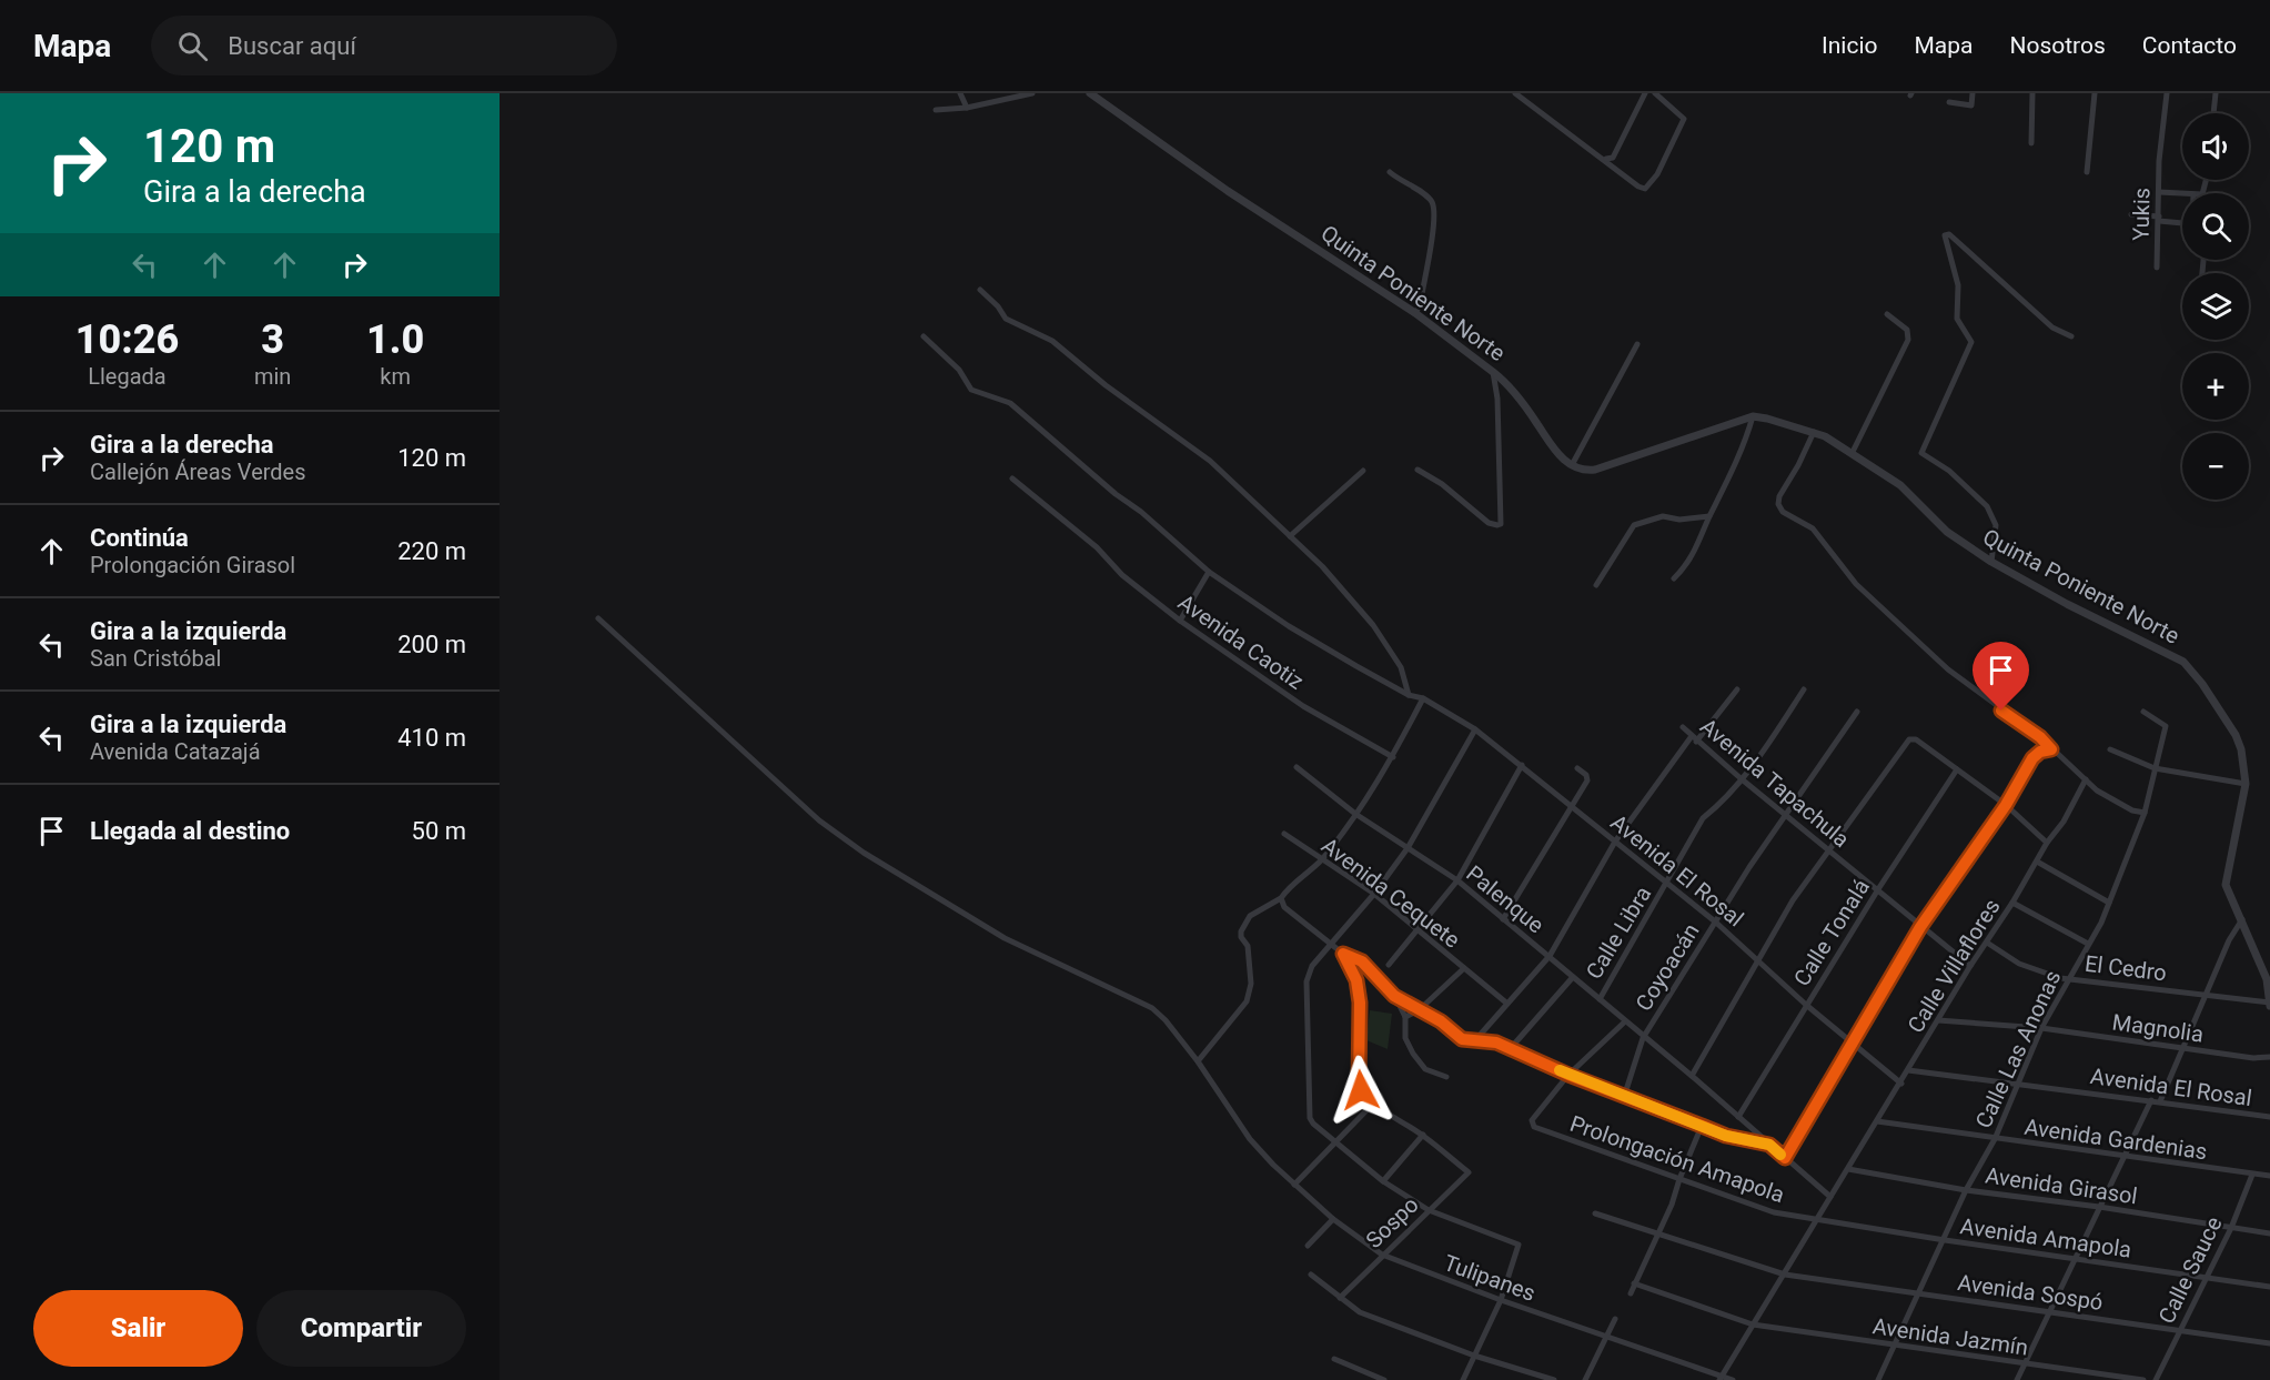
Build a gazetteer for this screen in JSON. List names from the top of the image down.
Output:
{
  "streets": {
    "street": [
      "Yukis",
      "Quinta Poniente Norte",
      "Avenida Caotiz",
      "Avenida Tapachula",
      "Avenida El Rosal",
      "Avenida Cequete",
      "Palenque",
      "Calle Libra",
      "Calle Tonalá",
      "Calle Villaflores",
      "Coyoacán",
      "El Cedro",
      "Magnolia",
      "Calle Las Anonas",
      "Avenida Gardenias",
      "Prolongación Amapola",
      "Avenida Girasol",
      "Sospo",
      "Avenida Amapola",
      "Calle Sauce",
      "Tulipanes",
      "Avenida Sospó",
      "Avenida Jazmín"
    ]
  },
  "crossings": [
    ["Quinta Poniente Norte", "El Cedro"],
    ["Avenida Tapachula", "Calle Libra"],
    ["Avenida Tapachula", "Calle Tonalá"],
    ["Avenida Tapachula", "Calle Villaflores"],
    ["Avenida Tapachula", "Coyoacán"],
    ["Avenida El Rosal", "Calle Libra"],
    ["Avenida El Rosal", "Calle Tonalá"],
    ["Avenida El Rosal", "Calle Villaflores"],
    ["Avenida El Rosal", "Coyoacán"],
    ["Avenida El Rosal", "Calle Las Anonas"],
    ["Palenque", "Calle Libra"],
    ["Palenque", "Calle Tonalá"],
    ["Palenque", "Calle Villaflores"],
    ["Palenque", "Coyoacán"],
    ["Calle Villaflores", "El Cedro"],
    ["Calle Villaflores", "Magnolia"],
    ["Calle Villaflores", "Avenida Gardenias"],
    ["Calle Villaflores", "Prolongación Amapola"],
    ["Calle Villaflores", "Avenida Girasol"],
    ["Calle Villaflores", "Avenida Amapola"],
    ["Calle Villaflores", "Tulipanes"],
    ["Calle Villaflores", "Avenida Sospó"],
    ["Calle Villaflores", "Avenida Jazmín"],
    ["El Cedro", "Calle Las Anonas"],
    ["Magnolia", "Calle Las Anonas"],
    ["Calle Las Anonas", "Avenida Gardenias"],
    ["Calle Las Anonas", "Avenida Girasol"],
    ["Calle Las Anonas", "Avenida Amapola"],
    ["Calle Las Anonas", "Avenida Sospó"],
    ["Calle Las Anonas", "Avenida Jazmín"],
    ["Avenida Gardenias", "Calle Sauce"],
    ["Prolongación Amapola", "Avenida Amapola"],
    ["Avenida Girasol", "Calle Sauce"],
    ["Sospo", "Tulipanes"],
    ["Avenida Amapola", "Calle Sauce"],
    ["Calle Sauce", "Avenida Sospó"]
  ],
  "page": {
    "header": "Mapa",
    "search": "Buscar aquí",
    "nav": [
      "Inicio",
      "Mapa",
      "Nosotros",
      "Contacto"
    ],
    "turn": ["120 m", "Gira a la derecha"],
    "map_buttons": ["+", "−"],
    "eta": [
      "10:26",
      "Llegada",
      "3",
      "min",
      "1.0",
      "km"
    ],
    "list": [
      {
        "name": "Gira a la derecha",
        "note": "Callejón Áreas Verdes",
        "value": "120 m"
      },
      {
        "name": "Continúa",
        "note": "Prolongación Girasol",
        "value": "220 m"
      },
      {
        "name": "Gira a la izquierda",
        "note": "San Cristóbal",
        "value": "200 m"
      },
      {
        "name": "Gira a la izquierda",
        "note": "Avenida Catazajá",
        "value": "410 m"
      },
      {
        "name": "Llegada al destino",
        "value": "50 m"
      }
    ],
    "buttons": ["Salir", "Compartir"]
  }
}
